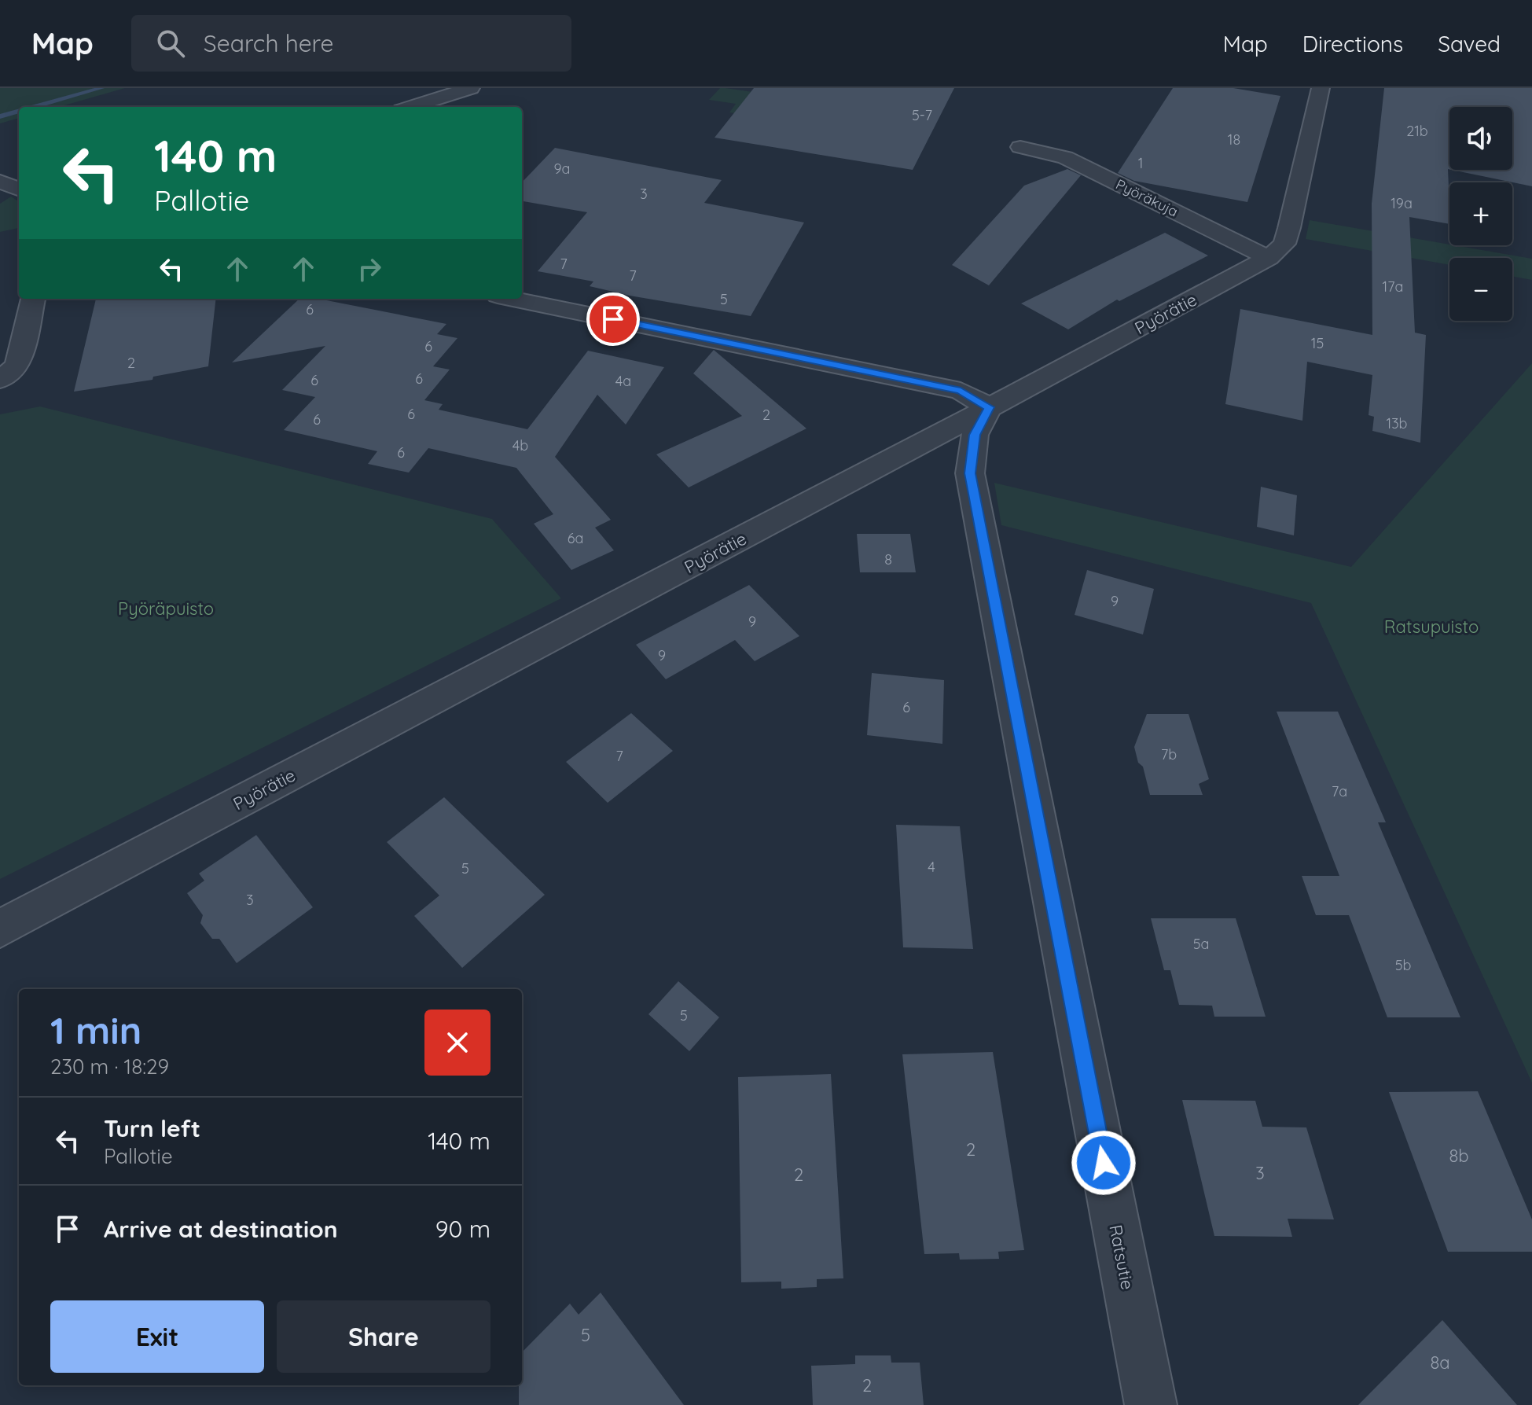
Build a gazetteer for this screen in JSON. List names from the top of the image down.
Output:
{
  "streets": {
    "street": ["Pyöräkuja", "Pyörätie", "Ratsutie"]
  },
  "crossings": [
    ["Pyöräkuja", "Pyörätie"],
    ["Pyörätie", "Ratsutie"]
  ],
  "parks": ["Pyöräpuisto", "Ratsupuisto"],
  "house_numbers": [
    "5-7",
    "21b",
    "18",
    "1",
    "9a",
    "3",
    "19a",
    "7",
    "7",
    "17a",
    "5",
    "6",
    "15",
    "6",
    "2",
    "6",
    "6",
    "4a",
    "6",
    "2",
    "6",
    "13b",
    "4b",
    "6",
    "6a",
    "8",
    "9",
    "9",
    "9",
    "6",
    "7b",
    "7",
    "7a",
    "4",
    "5",
    "3",
    "5a",
    "5b",
    "5",
    "2",
    "8b",
    "3",
    "2",
    "5",
    "8a",
    "2"
  ],
  "page": {
    "header": "Map",
    "search": "Search here",
    "nav": ["Map", "Directions", "Saved"],
    "map_buttons": ["+", "−"],
    "turn": ["140 m", "Pallotie"],
    "heading": ["1 min", "230 m · 18:29"],
    "list": [
      {
        "name": "Turn left",
        "note": "Pallotie",
        "value": "140 m"
      },
      {
        "name": "Arrive at destination",
        "value": "90 m"
      }
    ],
    "buttons": ["Exit", "Share"]
  }
}
